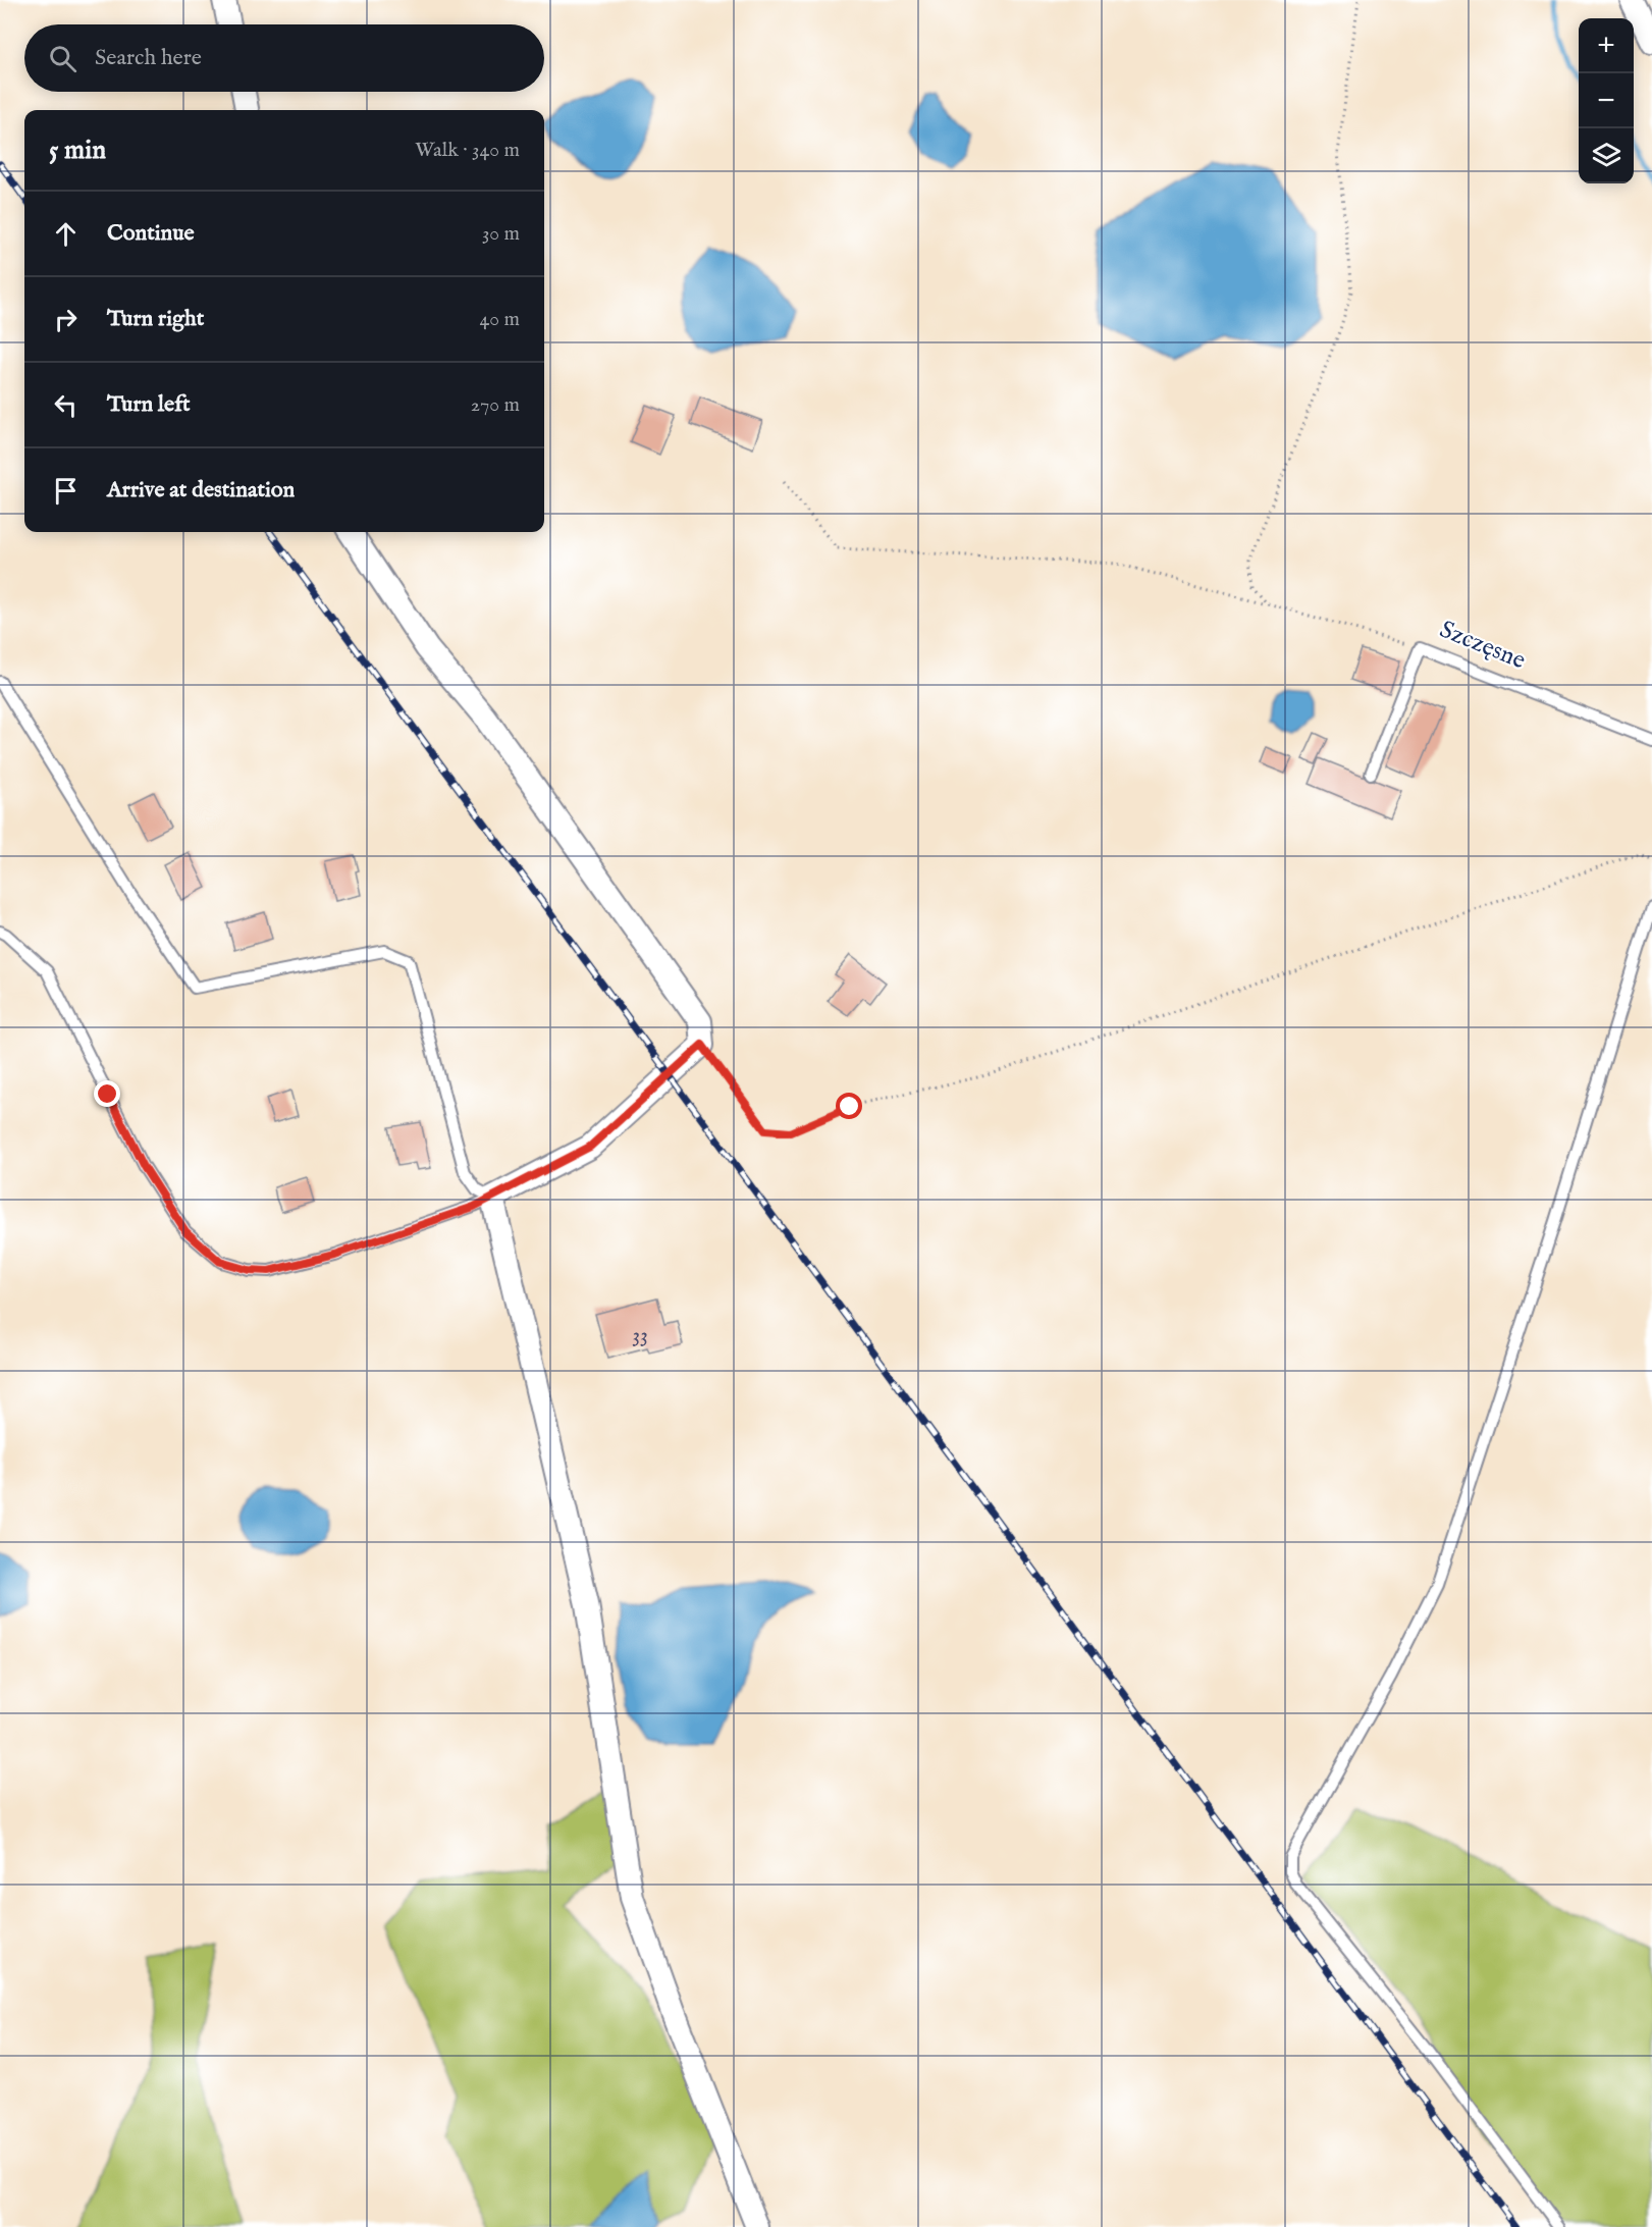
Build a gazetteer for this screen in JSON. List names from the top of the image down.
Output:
{
  "streets": {
    "lane": ["Szczęsne"]
  },
  "house_numbers": ["33"],
  "page": {
    "map_buttons": ["+", "−"],
    "search": "Search here",
    "heading": ["5 min", "Walk · 340 m"],
    "list": [
      ["Continue", "30 m"],
      ["Turn right", "40 m"],
      ["Turn left", "270 m"],
      "Arrive at destination"
    ]
  }
}
